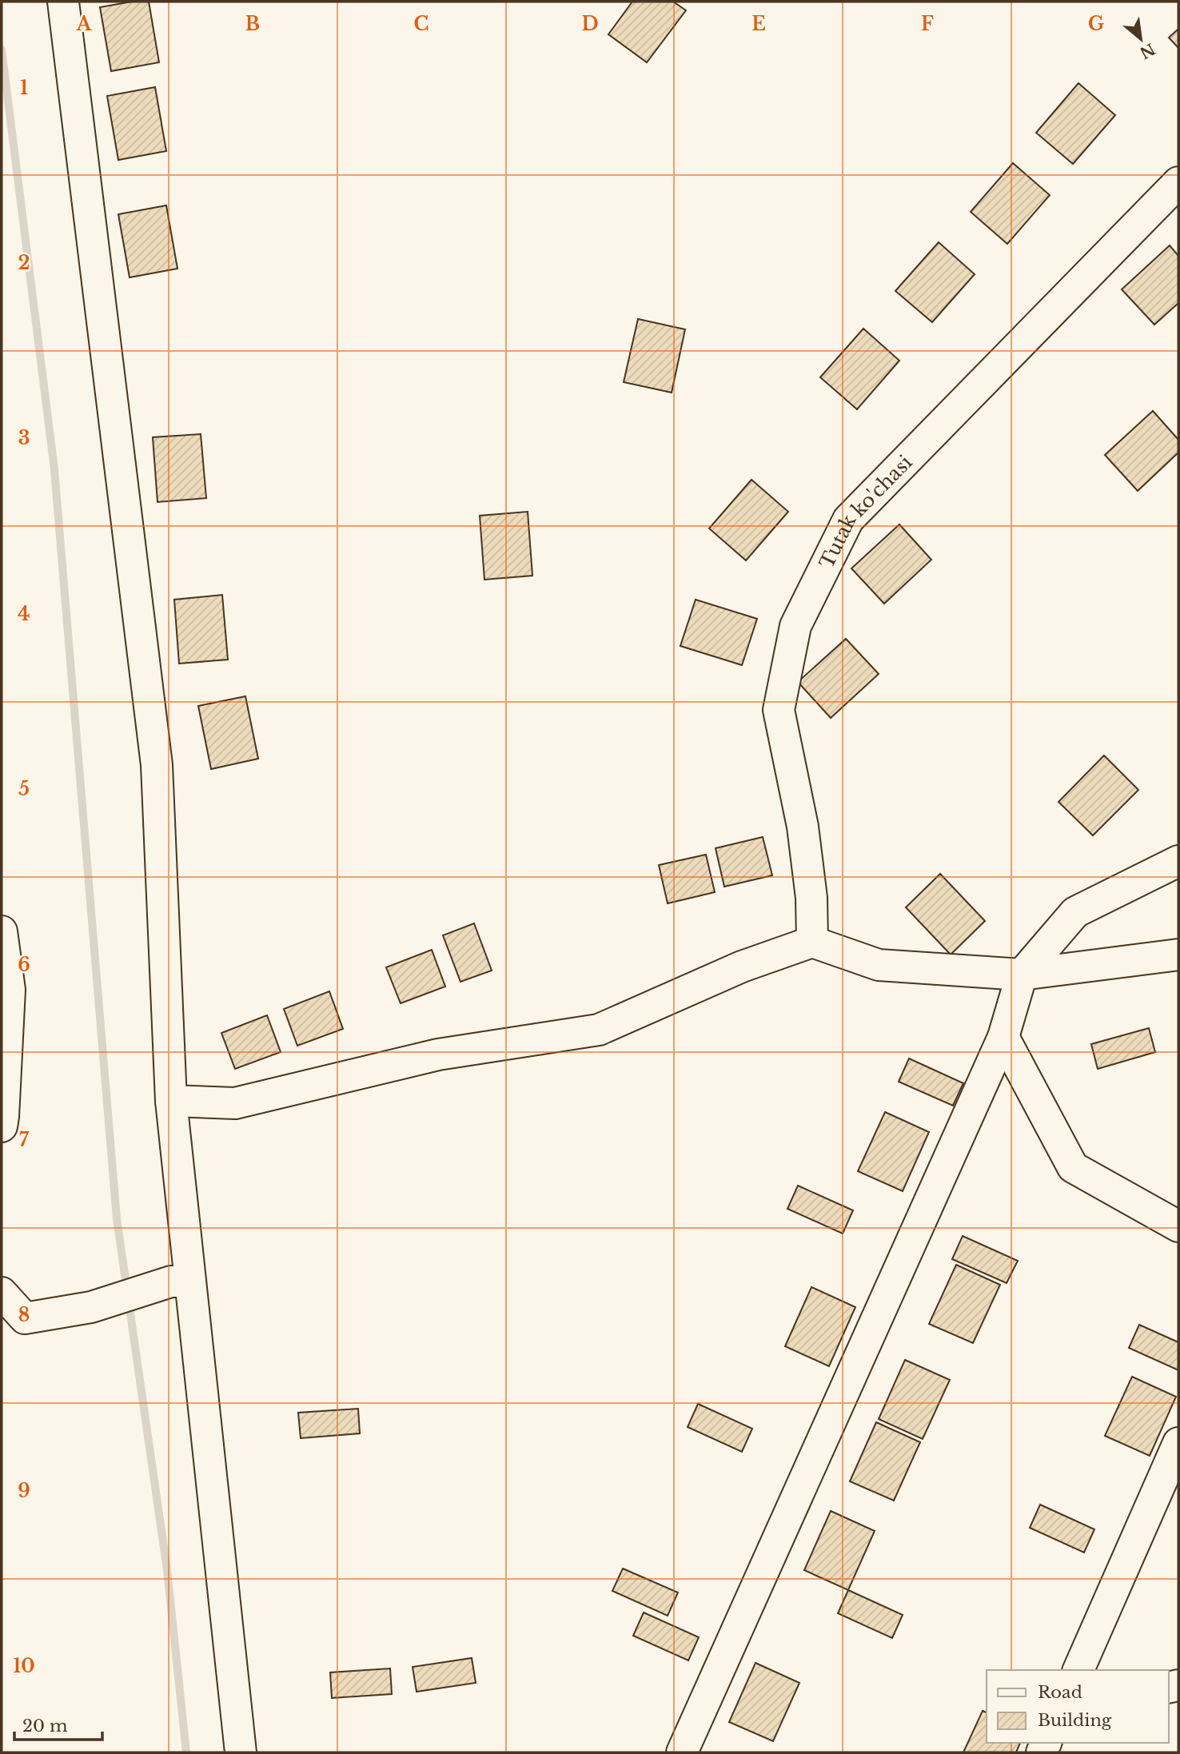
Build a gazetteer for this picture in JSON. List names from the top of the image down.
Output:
{
  "streets": {
    "street": ["Tutak ko'chasi"]
  },
  "legend": ["Road", "Building"],
  "scale_bar": "20 m",
  "north": "bottom right",
  "grid": {
    "columns": [
      "A",
      "B",
      "C",
      "D",
      "E",
      "F",
      "G"
    ],
    "rows": [
      "1",
      "2",
      "3",
      "4",
      "5",
      "6",
      "7",
      "8",
      "9",
      "10"
    ]
  }
}
